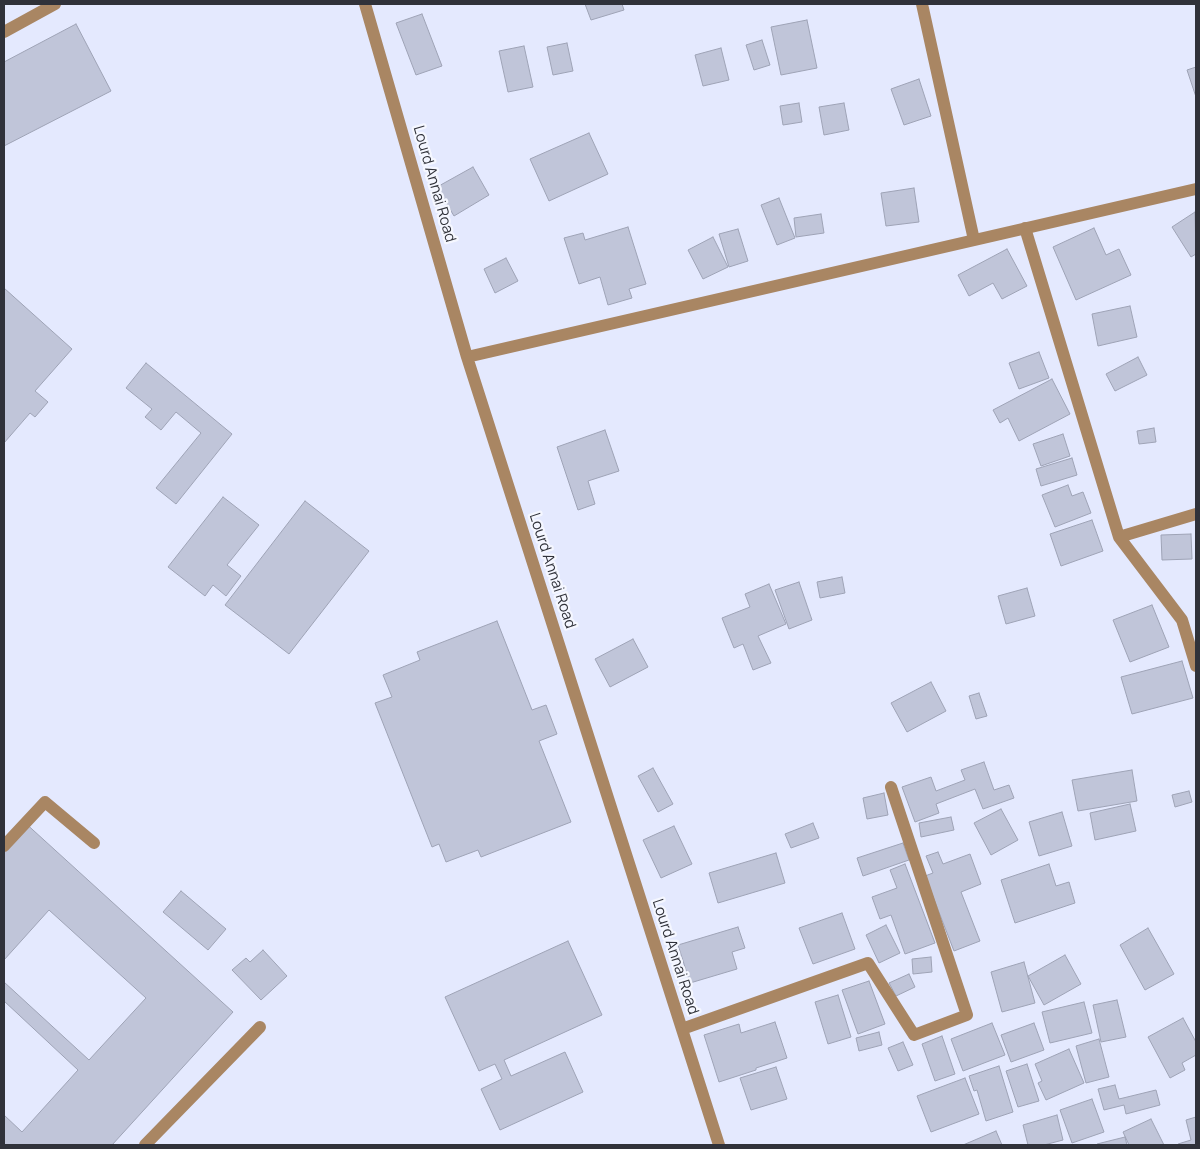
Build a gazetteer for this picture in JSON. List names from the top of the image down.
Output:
{
  "streets": {
    "street": ["Lourd Annai Road"]
  }
}
